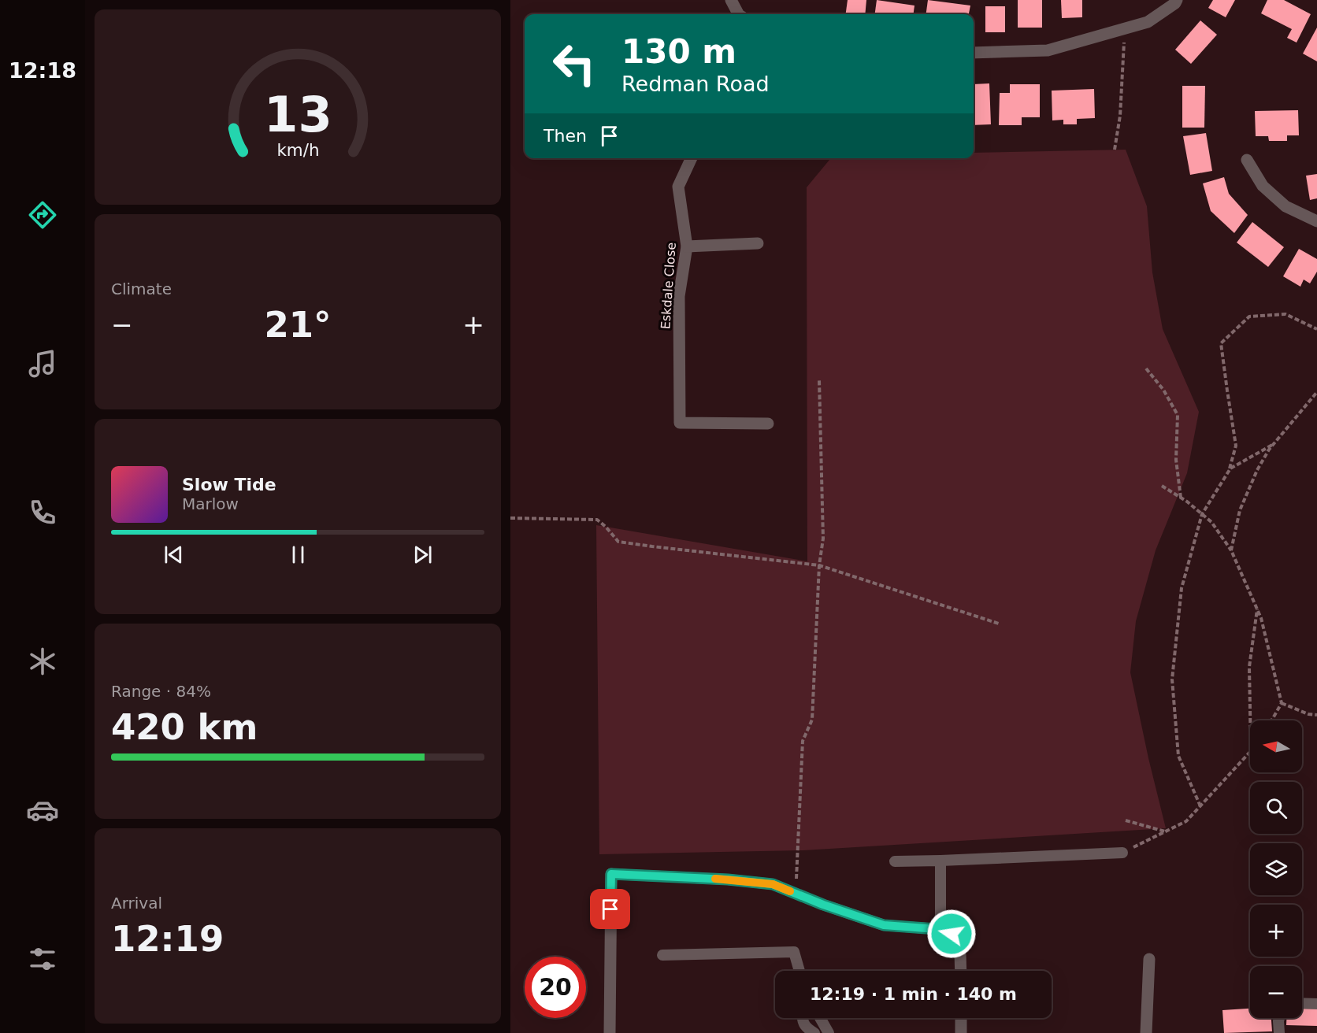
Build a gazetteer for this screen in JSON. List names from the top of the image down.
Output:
{
  "streets": {
    "street": ["Eskdale Close"]
  },
  "north": "left",
  "page": {
    "tabs": "12:18",
    "turn": ["130 m", "Redman Road"],
    "then": "Then",
    "tile": [
      "Climate",
      ["Range · 84%", "420 km"],
      ["Arrival", "12:19"]
    ],
    "heat": ["−", "21°", "+"],
    "song": ["Slow Tide", "Marlow"],
    "map_buttons": ["+", "−"],
    "limit": "20",
    "trip": "12:19 · 1 min · 140 m",
    "gauge": ["13", "km/h"]
  }
}
